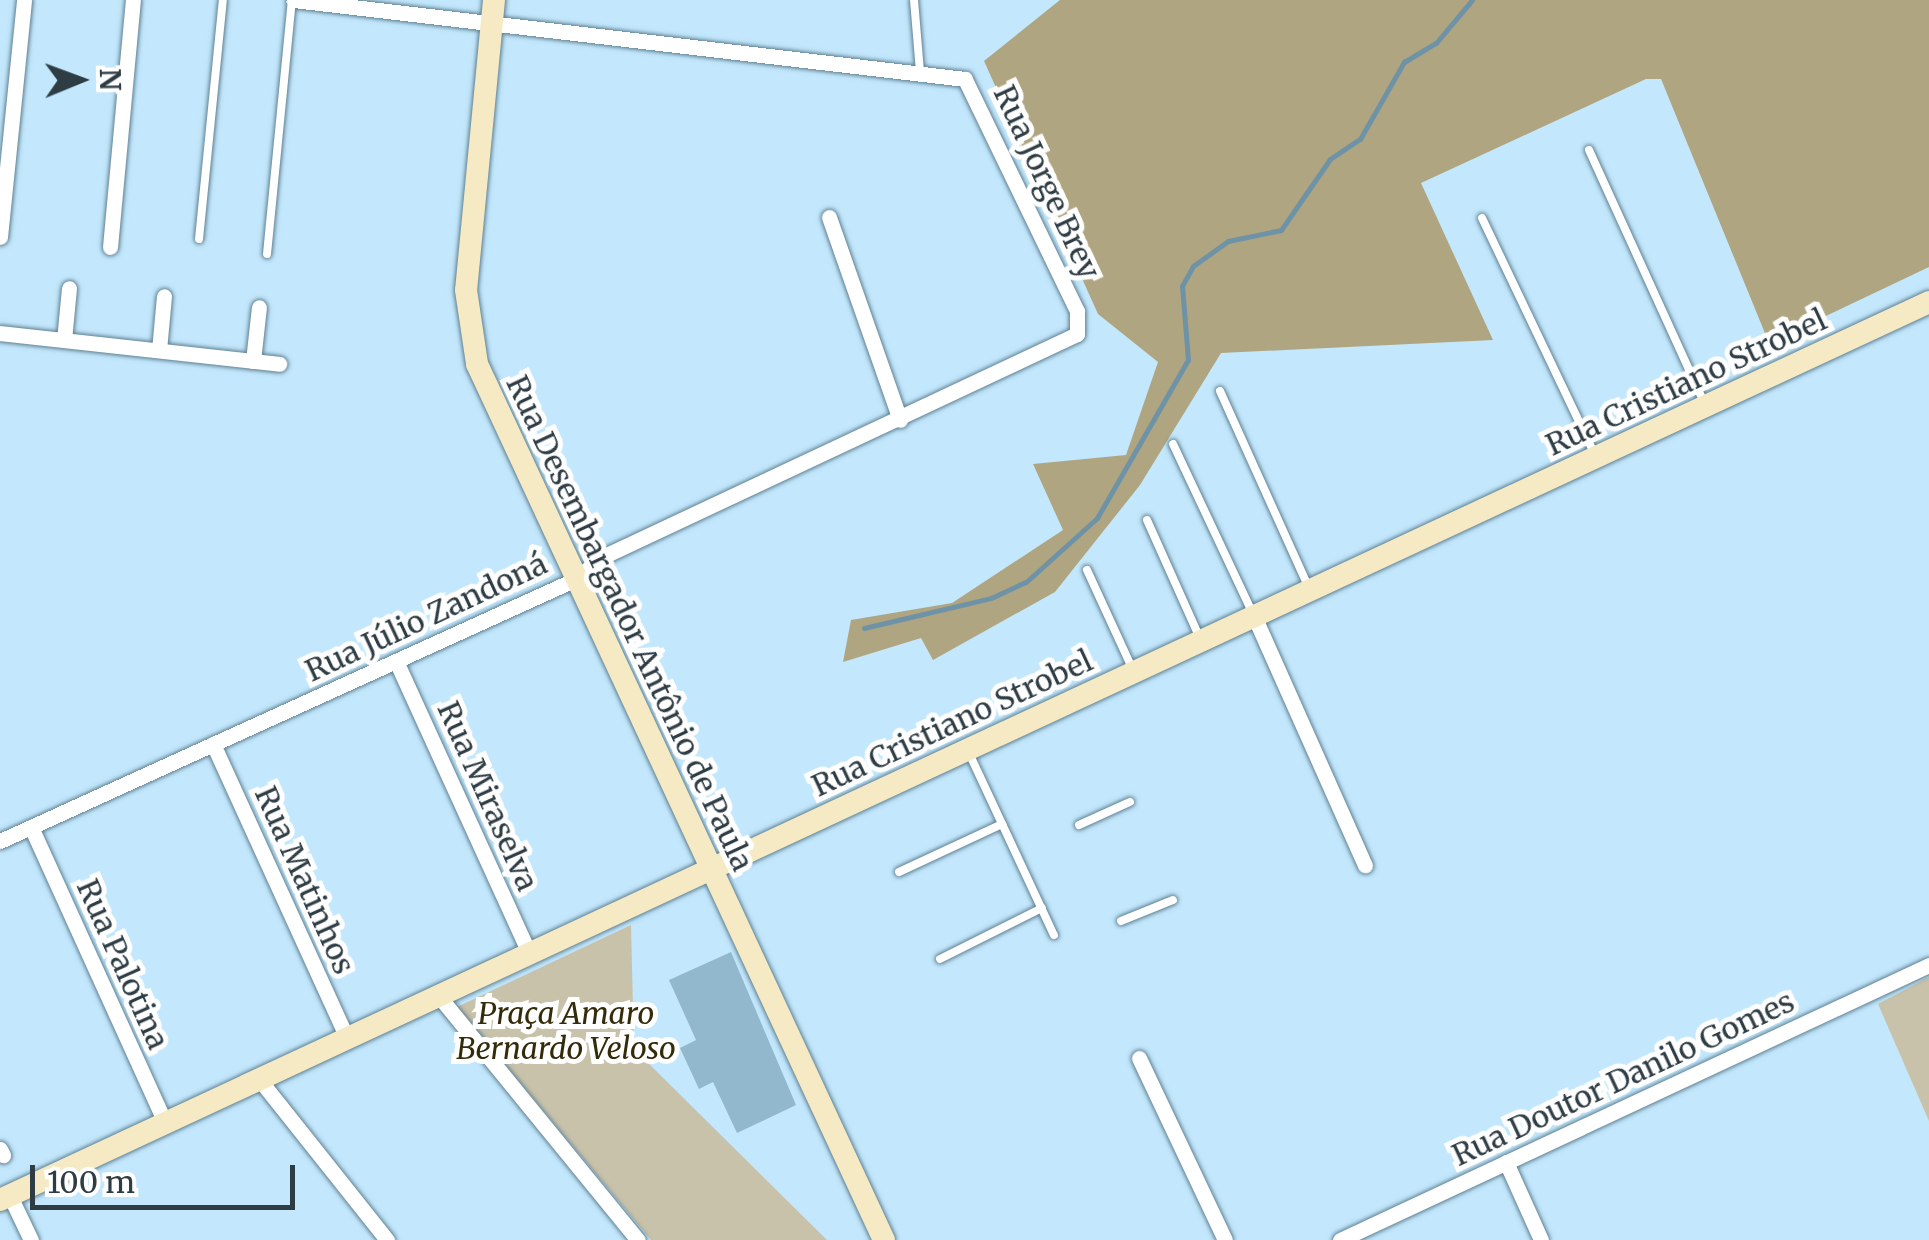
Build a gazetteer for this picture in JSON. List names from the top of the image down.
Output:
{
  "streets": {
    "main road": ["Rua Cristiano Strobel", "Rua Desembargador Antônio de Paula"],
    "street": [
      "Rua Jorge Brey",
      "Rua Júlio Zandoná",
      "Rua Miraselva",
      "Rua Matinhos",
      "Rua Palotina",
      "Rua Doutor Danilo Gomes"
    ]
  },
  "crossings": [
    ["Rua Jorge Brey", "Rua Júlio Zandoná"],
    ["Rua Jorge Brey", "Rua Desembargador Antônio de Paula"],
    ["Rua Cristiano Strobel", "Rua Desembargador Antônio de Paula"],
    ["Rua Cristiano Strobel", "Rua Miraselva"],
    ["Rua Cristiano Strobel", "Rua Matinhos"],
    ["Rua Cristiano Strobel", "Rua Palotina"],
    ["Rua Júlio Zandoná", "Rua Desembargador Antônio de Paula"],
    ["Rua Júlio Zandoná", "Rua Miraselva"],
    ["Rua Júlio Zandoná", "Rua Matinhos"],
    ["Rua Júlio Zandoná", "Rua Palotina"]
  ],
  "parks": ["Praça Amaro Bernardo Veloso"],
  "scale_bar": "100 m",
  "north": "right"
}
